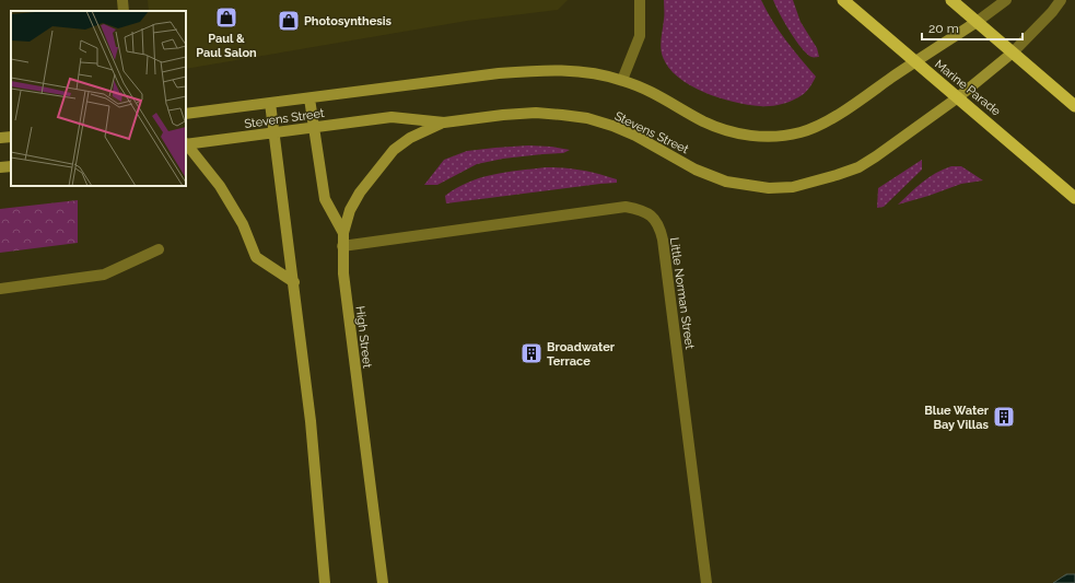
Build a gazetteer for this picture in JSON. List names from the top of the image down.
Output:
{
  "streets": {
    "highway": ["Marine Parade"],
    "main road": ["Stevens Street", "High Street"],
    "street": ["Little Norman Street"]
  },
  "crossings": [
    ["Marine Parade", "Stevens Street"],
    ["Stevens Street", "High Street"],
    ["Little Norman Street", "High Street"]
  ],
  "places": {
    "shop": ["Paul & Paul Salon", "Photosynthesis"],
    "building": ["Broadwater Terrace", "Blue Water Bay Villas"]
  },
  "scale_bar": "20 m"
}
